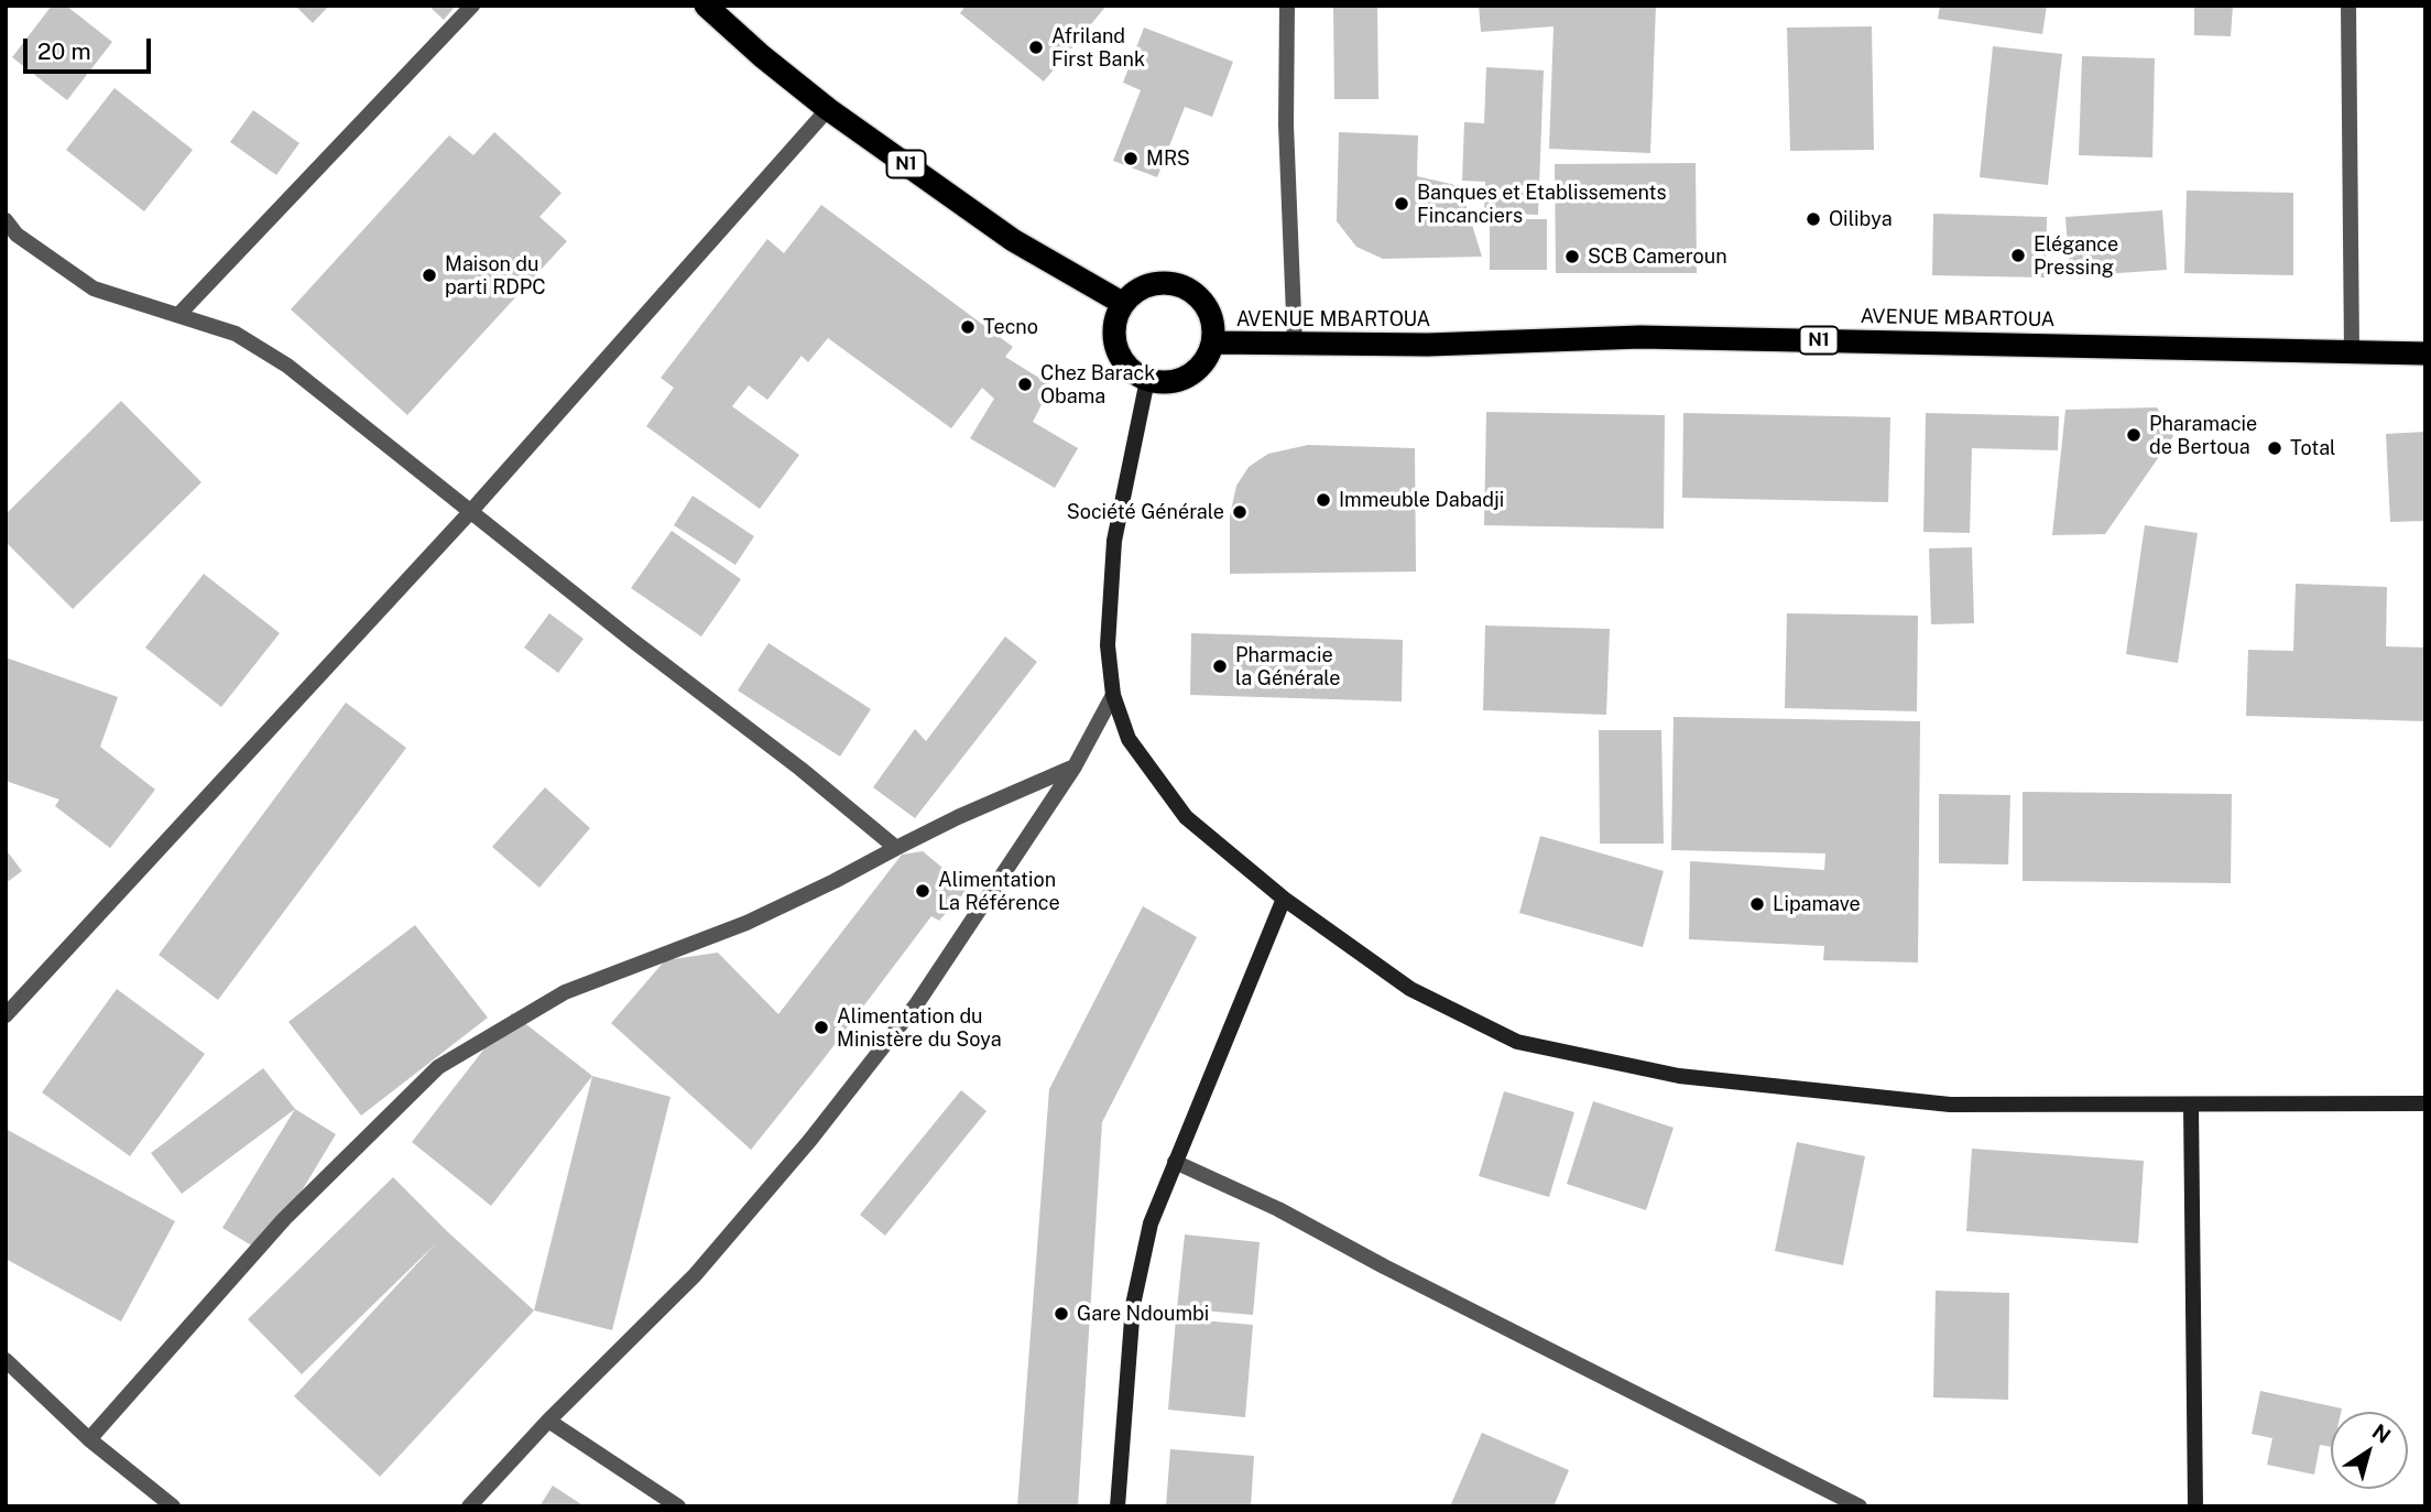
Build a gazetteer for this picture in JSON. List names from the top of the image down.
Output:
{
  "streets": {
    "highway": ["N1", "AVENUE MBARTOUA"]
  },
  "crossings": [
    ["N1", "AVENUE MBARTOUA"]
  ],
  "places": [
    "Afriland First Bank",
    "MRS",
    "Banques et Etablissements Fincanciers",
    "Oilibya",
    "Elégance Pressing",
    "SCB Cameroun",
    "Maison du parti RDPC",
    "Tecno",
    "Chez Barack Obama",
    "Pharamacie de Bertoua",
    "Total",
    "Immeuble Dabadji",
    "Société Générale",
    "Pharmacie la Générale",
    "Alimentation La Référence",
    "Lipamave",
    "Alimentation du Ministère du Soya",
    "Gare Ndoumbi"
  ],
  "scale_bar": "20 m",
  "north": "top right"
}
